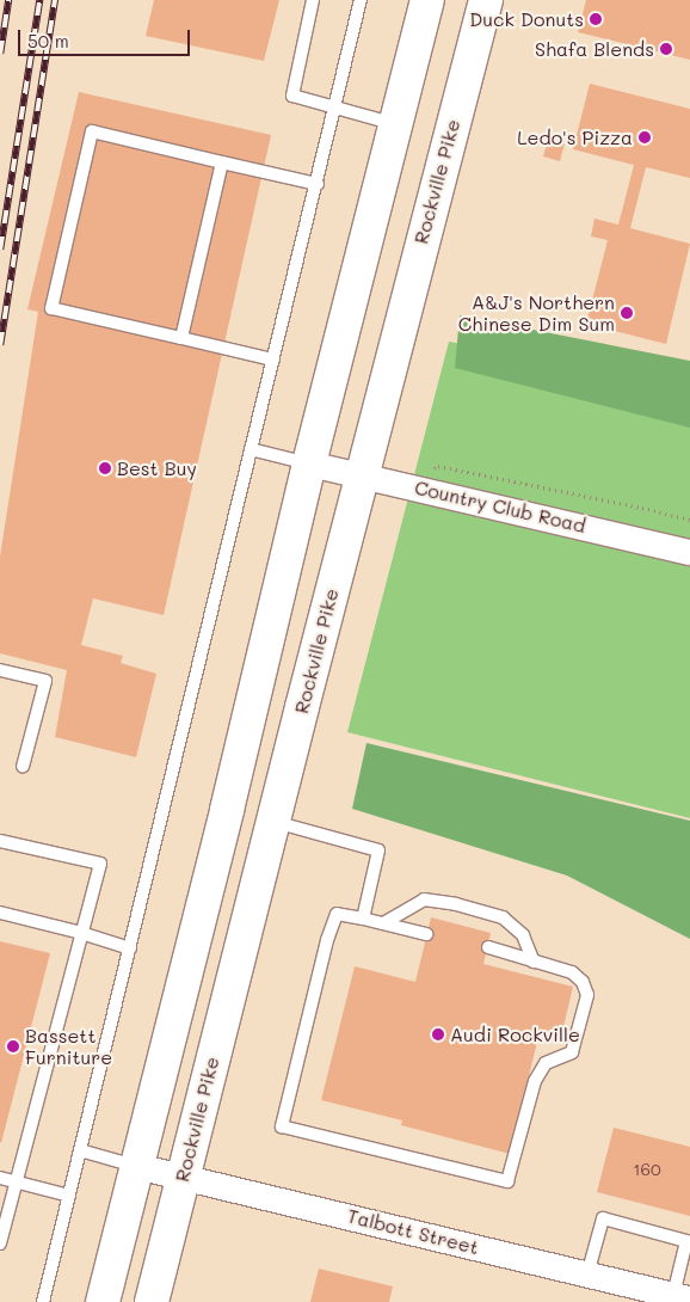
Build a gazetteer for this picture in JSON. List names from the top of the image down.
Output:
{
  "streets": {
    "main road": ["Rockville Pike"],
    "street": ["Country Club Road", "Talbott Street"]
  },
  "crossings": [
    ["Rockville Pike", "Country Club Road"],
    ["Rockville Pike", "Talbott Street"]
  ],
  "places": [
    "Duck Donuts",
    "Shafa Blends",
    "Ledo's Pizza",
    "A&J's Northern Chinese Dim Sum",
    "Best Buy",
    "Audi Rockville",
    "Bassett Furniture"
  ],
  "house_numbers": ["160"],
  "scale_bar": "50 m"
}
